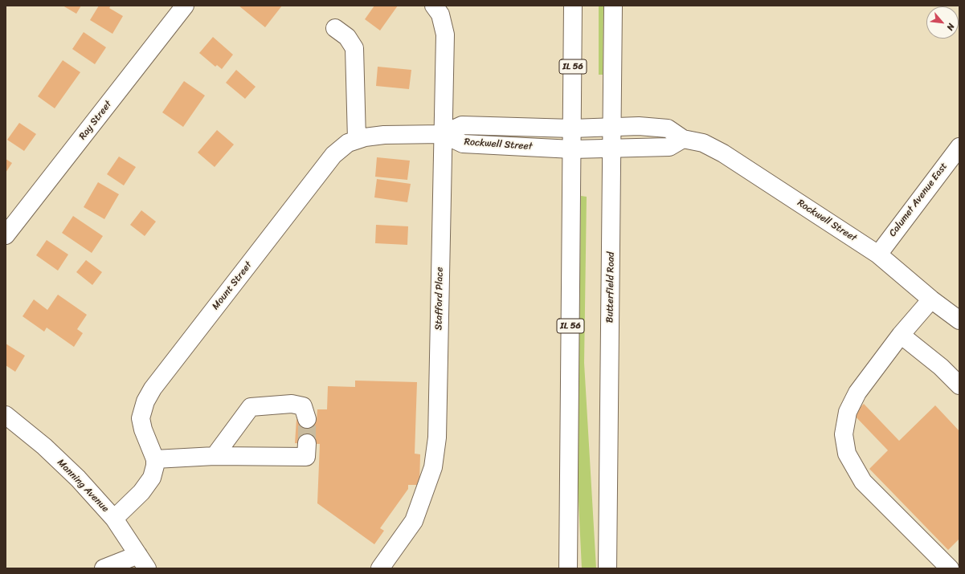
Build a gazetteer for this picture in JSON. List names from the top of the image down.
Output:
{
  "streets": {
    "street": [
      "IL 56",
      "Ray Street",
      "Rockwell Street",
      "Calumet Avenue East",
      "Mount Street",
      "Butterfield Road",
      "Stafford Place",
      "Manning Avenue"
    ]
  },
  "crossings": [
    ["IL 56", "Rockwell Street"],
    ["Rockwell Street", "Calumet Avenue East"],
    ["Rockwell Street", "Mount Street"],
    ["Rockwell Street", "Butterfield Road"],
    ["Rockwell Street", "Stafford Place"],
    ["Mount Street", "Stafford Place"],
    ["Mount Street", "Manning Avenue"]
  ],
  "north": "bottom right"
}
